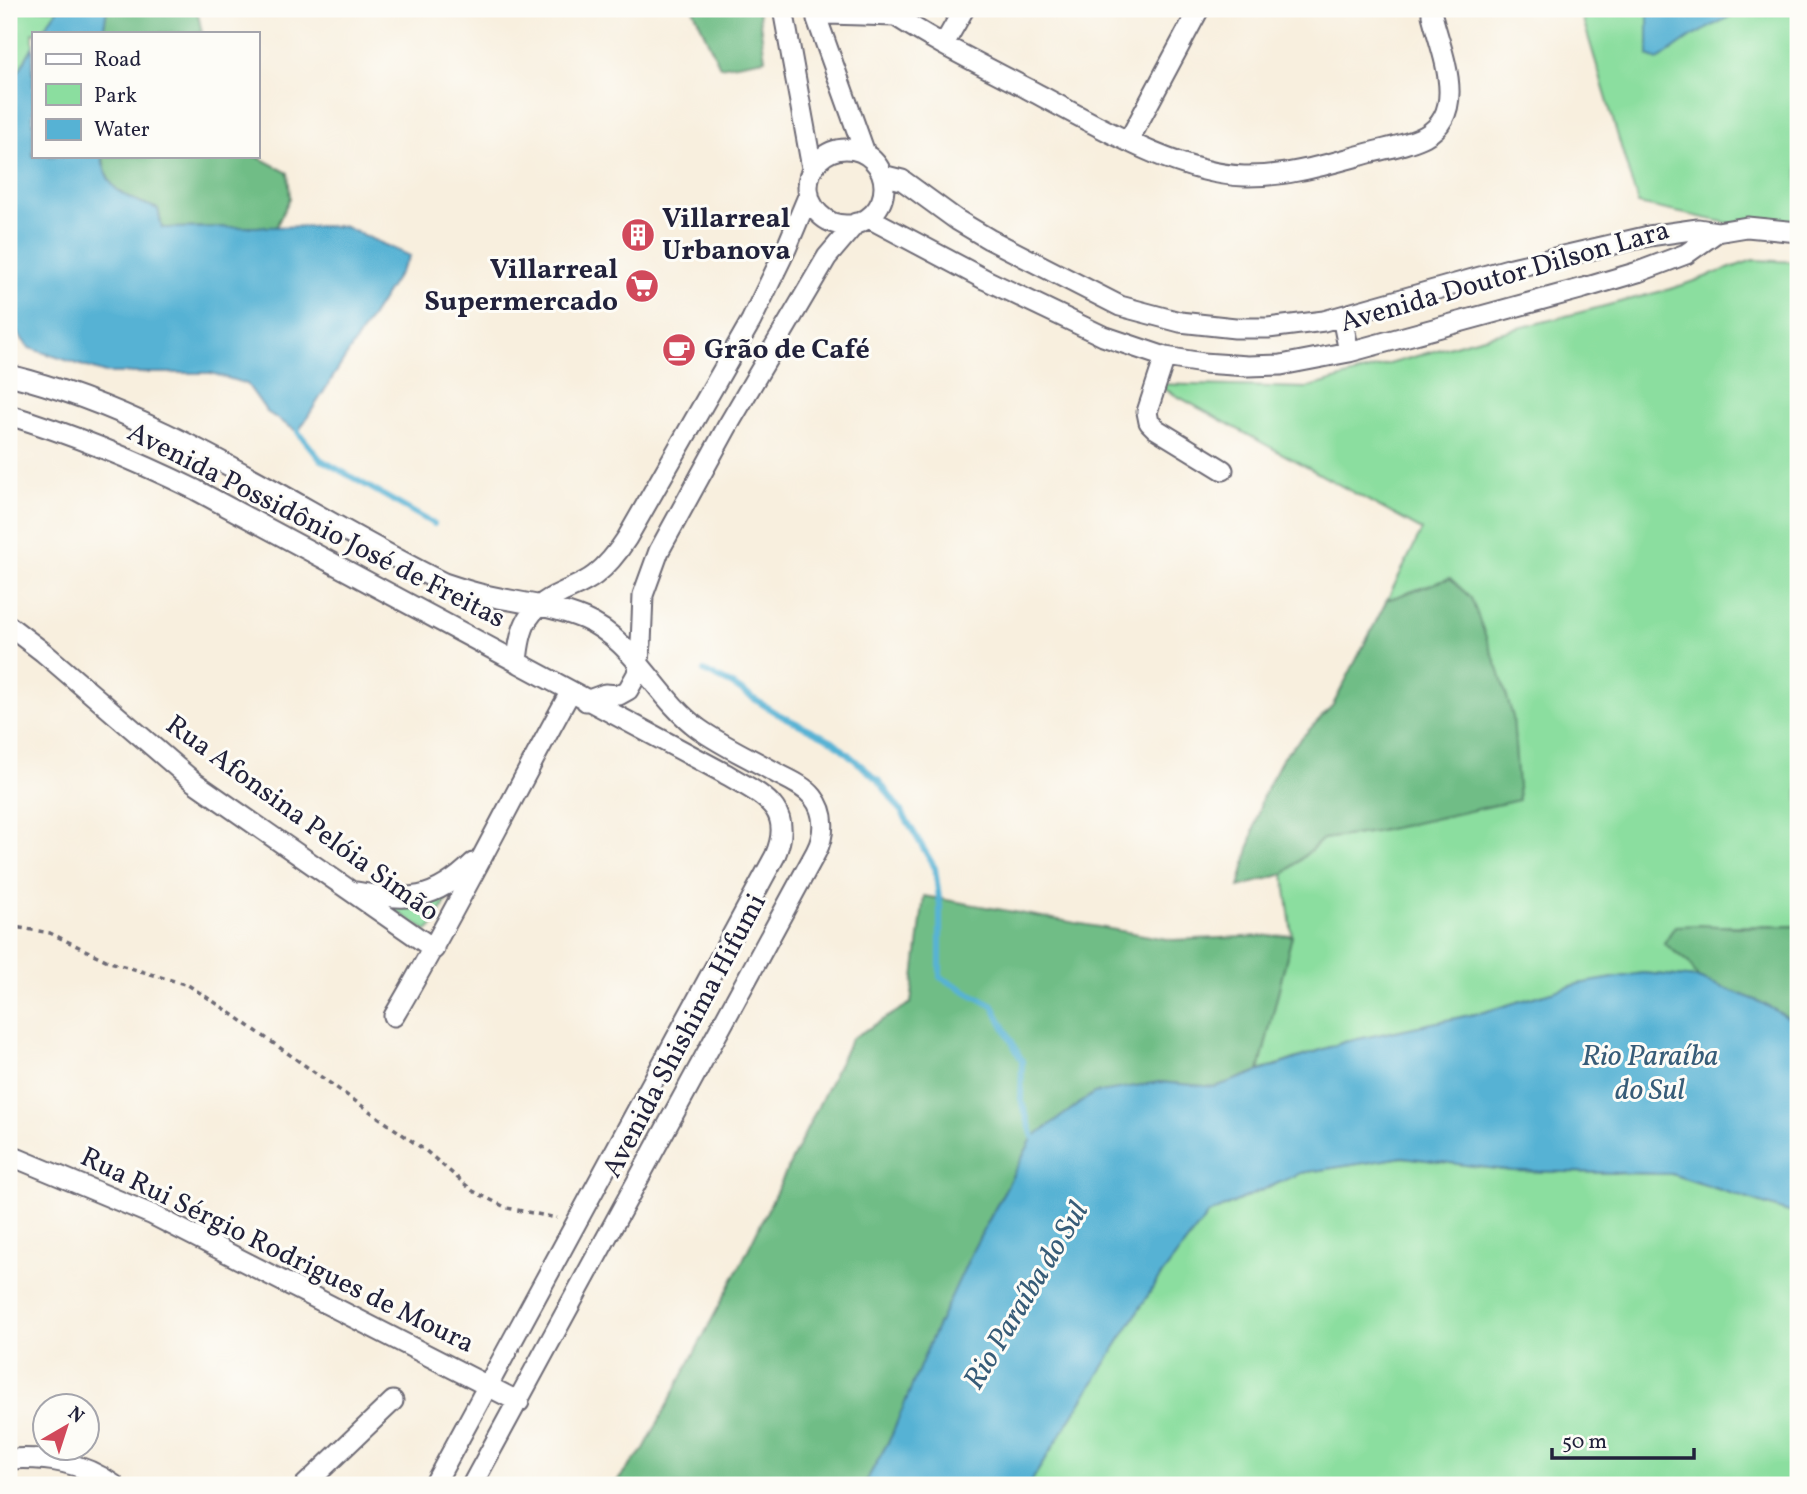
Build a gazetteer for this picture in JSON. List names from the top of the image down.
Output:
{
  "streets": {
    "street": [
      "Avenida Doutor Dilson Lara",
      "Avenida Possidônio José de Freitas",
      "Rua Afonsina Pelóia Simão",
      "Avenida Shishima Hifumi",
      "Rua Rui Sérgio Rodrigues de Moura"
    ]
  },
  "crossings": [
    ["Avenida Possidônio José de Freitas", "Avenida Shishima Hifumi"],
    ["Avenida Shishima Hifumi", "Rua Rui Sérgio Rodrigues de Moura"]
  ],
  "water": ["Rio Paraíba do Sul"],
  "places": {
    "building": ["Villarreal Urbanova"],
    "supermarket": ["Villarreal Supermercado"],
    "cafe": ["Grão de Café"]
  },
  "legend": ["Road", "Park", "Water"],
  "scale_bar": "50 m",
  "north": "top right"
}
